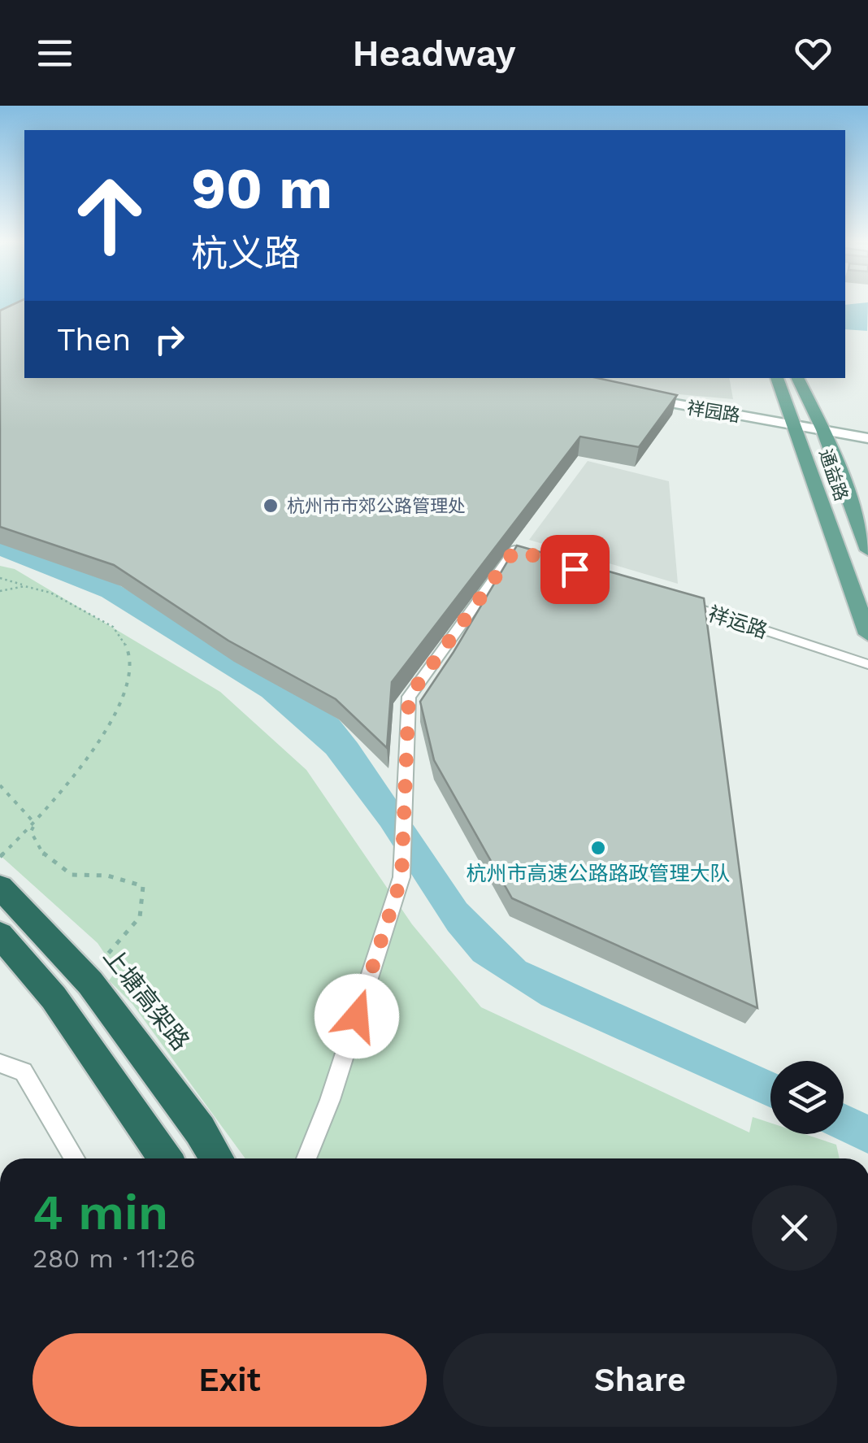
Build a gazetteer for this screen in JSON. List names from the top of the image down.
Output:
{
  "streets": {
    "highway": ["上塘高架路"],
    "main road": ["通益路"],
    "street": ["祥园路", "祥运路"]
  },
  "crossings": [
    ["祥园路", "通益路"]
  ],
  "places": ["杭州市市郊公路管理处", "杭州市高速公路路政管理大队"],
  "page": {
    "header": "Headway",
    "turn": ["90 m", "杭义路"],
    "then": "Then",
    "heading": ["4 min", "280 m · 11:26"],
    "buttons": ["Exit", "Share"]
  }
}
